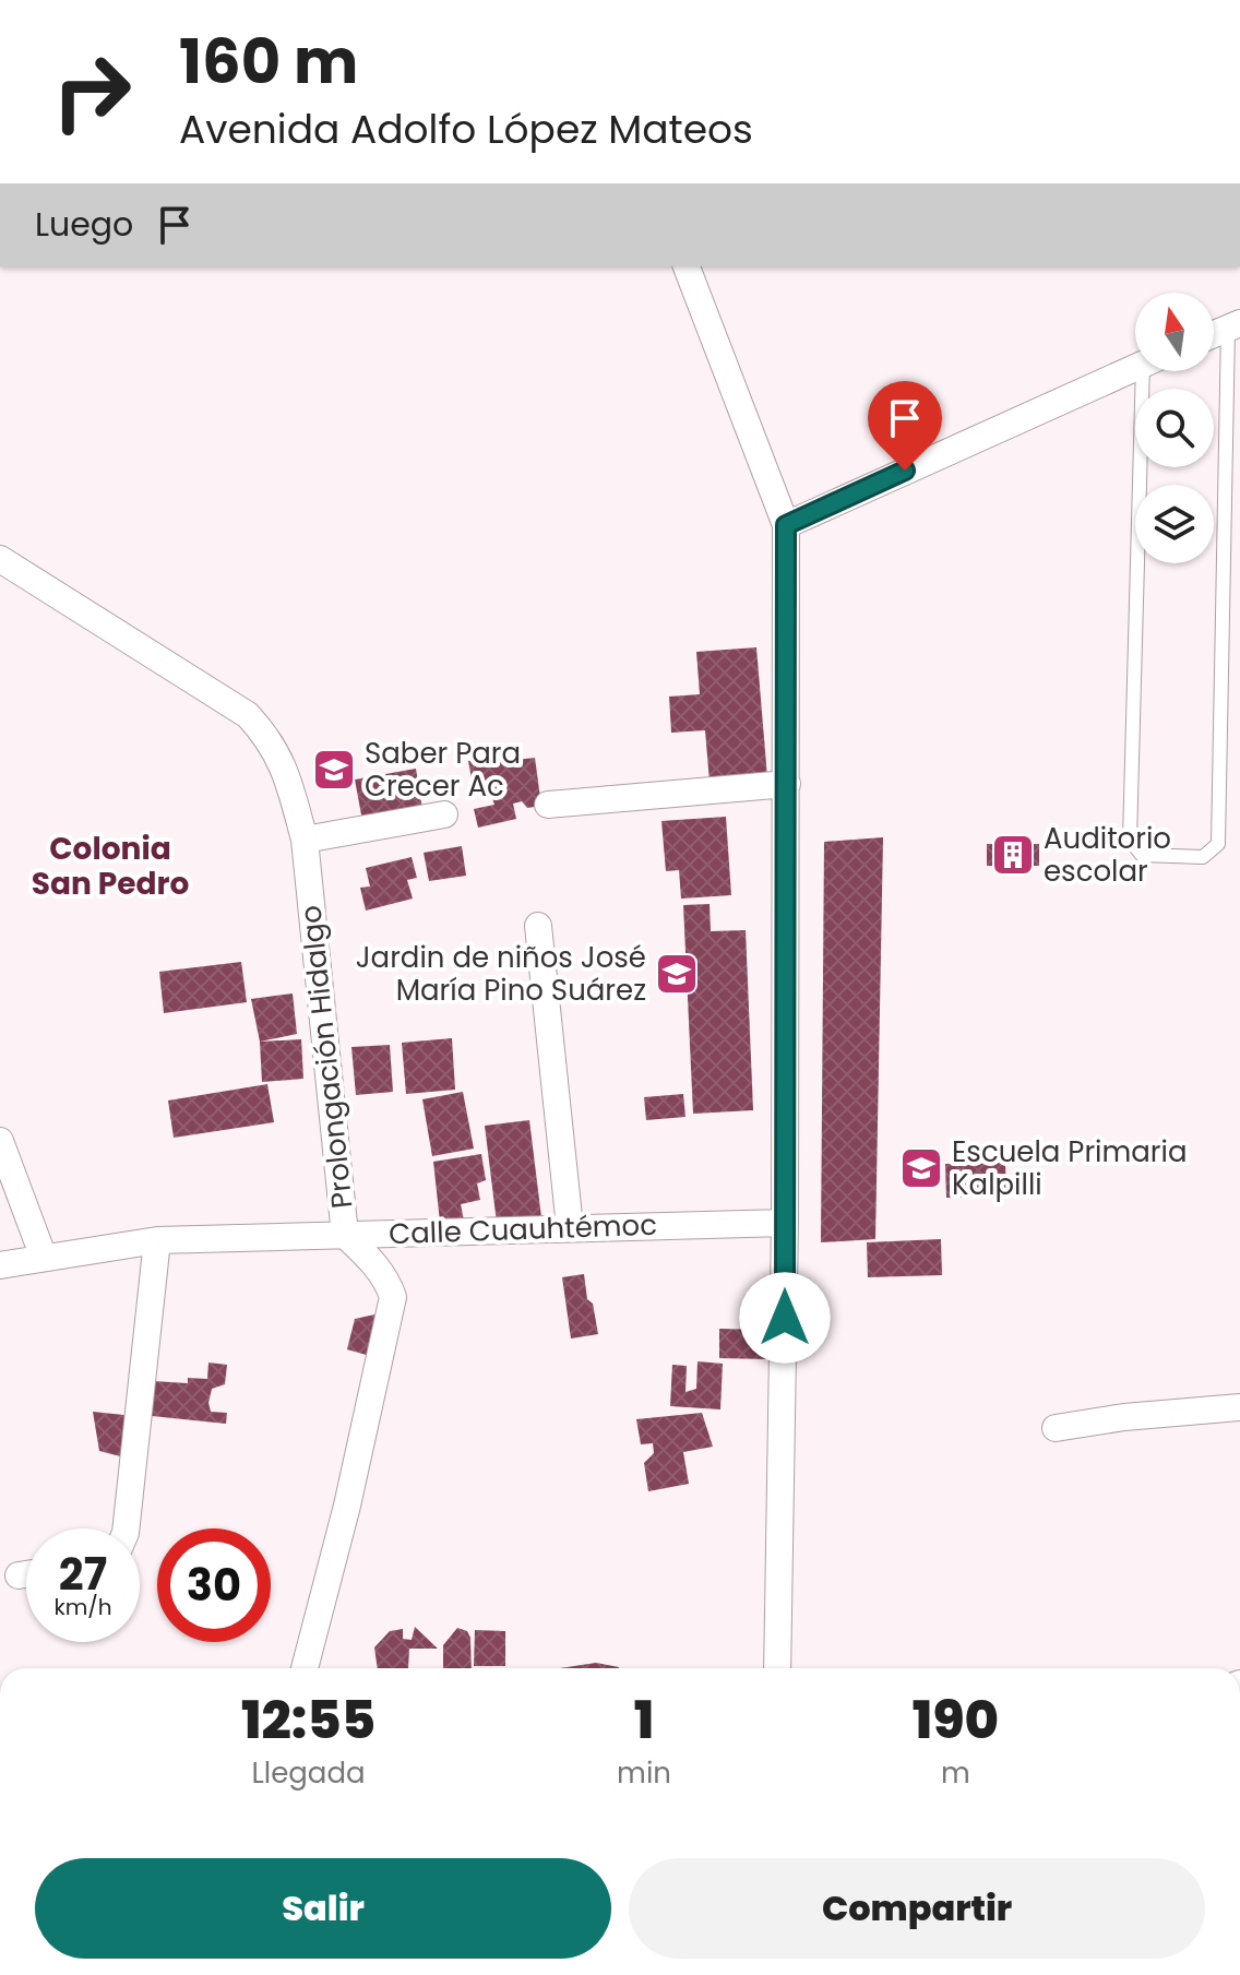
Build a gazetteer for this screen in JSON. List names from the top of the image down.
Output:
{
  "streets": {
    "street": ["Prolongación Hidalgo", "Calle Cuauhtémoc"]
  },
  "crossings": [
    ["Prolongación Hidalgo", "Calle Cuauhtémoc"]
  ],
  "districts": ["Colonia San Pedro"],
  "places": {
    "school or university": ["Saber Para Crecer Ac", "Jardin de niños José María Pino Suárez", "Escuela Primaria Kalpilli"],
    "building": ["Auditorio escolar"]
  },
  "north": "top",
  "page": {
    "turn": ["160 m", "Avenida Adolfo López Mateos"],
    "then": "Luego",
    "speed": "27 km/h",
    "limit": "30",
    "eta": [
      "12:55",
      "Llegada",
      "1",
      "min",
      "190",
      "m"
    ],
    "buttons": ["Salir", "Compartir"]
  }
}
